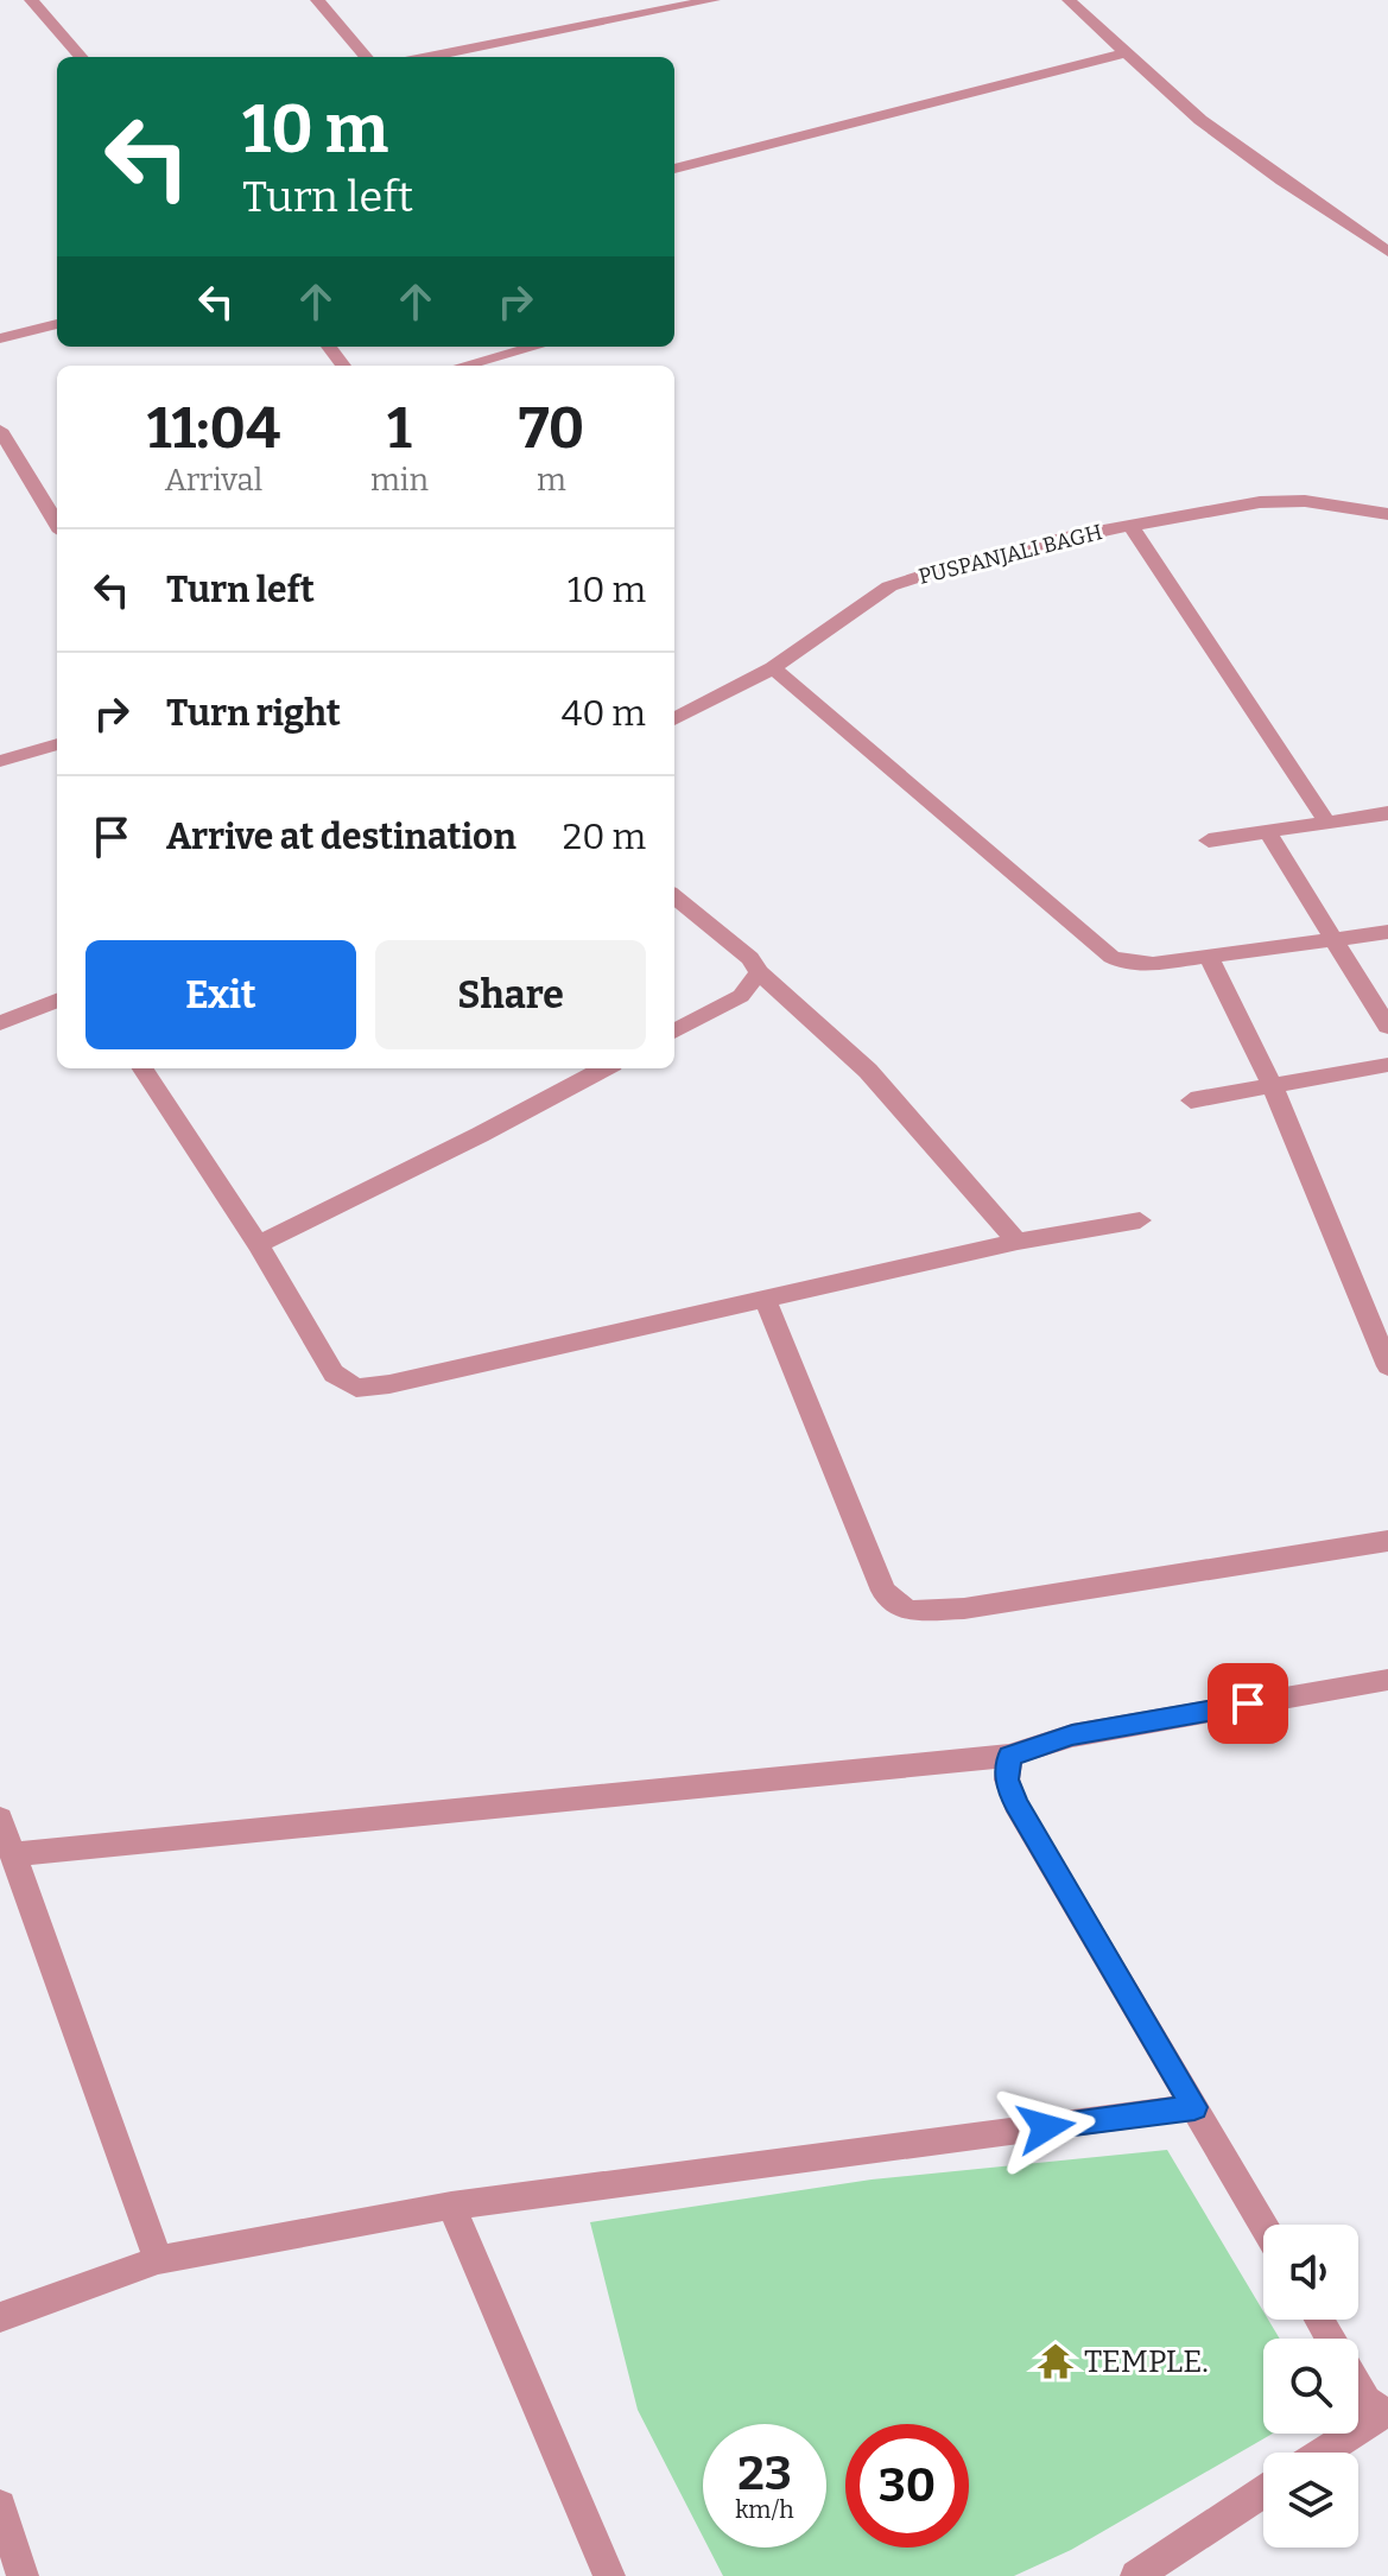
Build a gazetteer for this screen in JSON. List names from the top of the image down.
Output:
{
  "streets": {
    "street": ["PUSPANJALI BAGH"]
  },
  "places": {
    "temple": ["TEMPLE."]
  },
  "page": {
    "turn": ["10 m", "Turn left"],
    "eta": [
      "11:04",
      "Arrival",
      "1",
      "min",
      "70",
      "m"
    ],
    "list": [
      {
        "name": "Turn left",
        "value": "10 m"
      },
      {
        "name": "Turn right",
        "value": "40 m"
      },
      {
        "name": "Arrive at destination",
        "value": "20 m"
      }
    ],
    "buttons": ["Exit", "Share"],
    "speed": "23 km/h",
    "limit": "30"
  }
}
